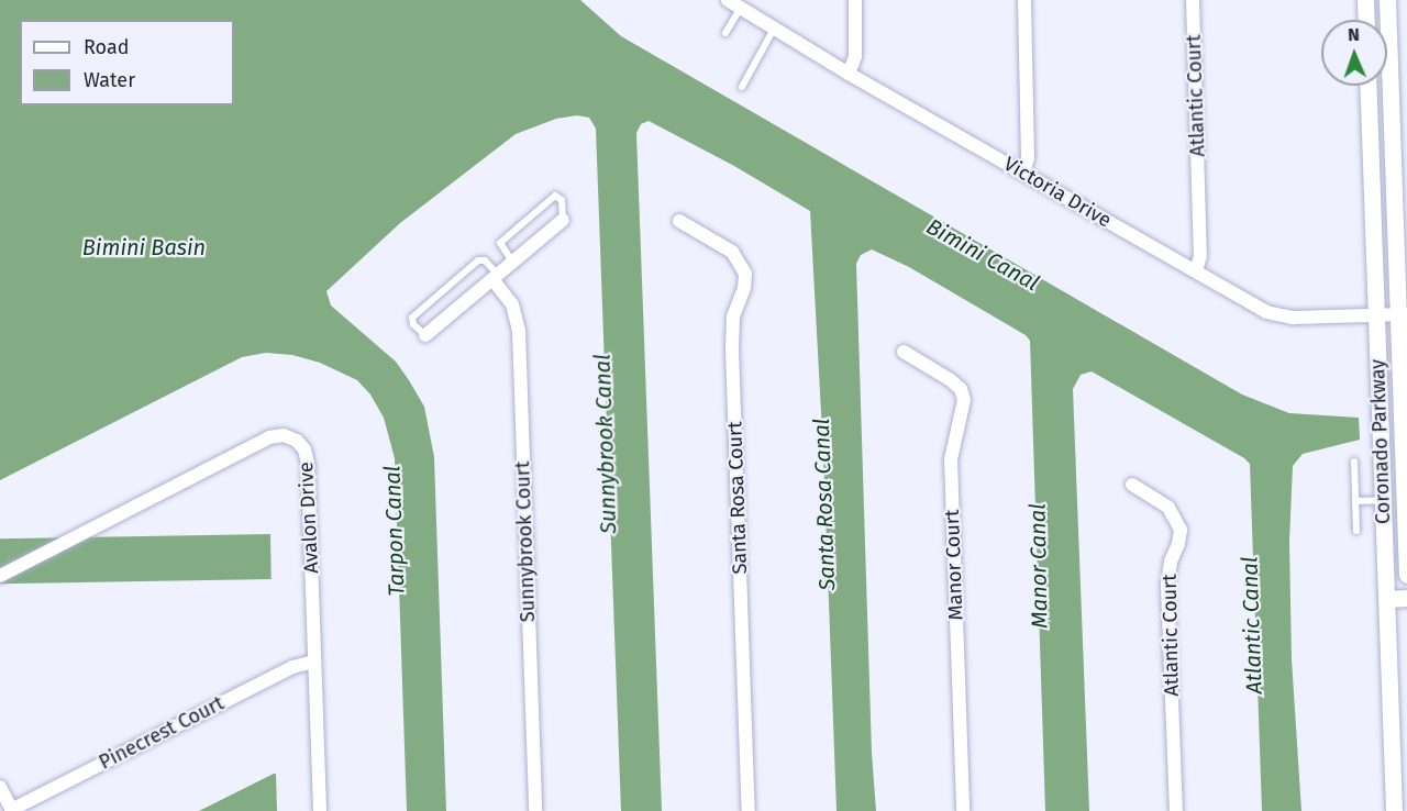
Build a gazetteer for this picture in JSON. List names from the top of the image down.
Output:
{
  "streets": {
    "street": [
      "Atlantic Court",
      "Victoria Drive",
      "Coronado Parkway",
      "Santa Rosa Court",
      "Avalon Drive",
      "Sunnybrook Court",
      "Manor Court",
      "Pinecrest Court"
    ]
  },
  "crossings": [
    ["Atlantic Court", "Victoria Drive"],
    ["Victoria Drive", "Coronado Parkway"],
    ["Avalon Drive", "Pinecrest Court"]
  ],
  "water": [
    "Bimini Basin",
    "Bimini Canal",
    "Sunnybrook Canal",
    "Santa Rosa Canal",
    "Tarpon Canal",
    "Manor Canal",
    "Atlantic Canal"
  ],
  "legend": ["Road", "Water"],
  "north": "top"
}
